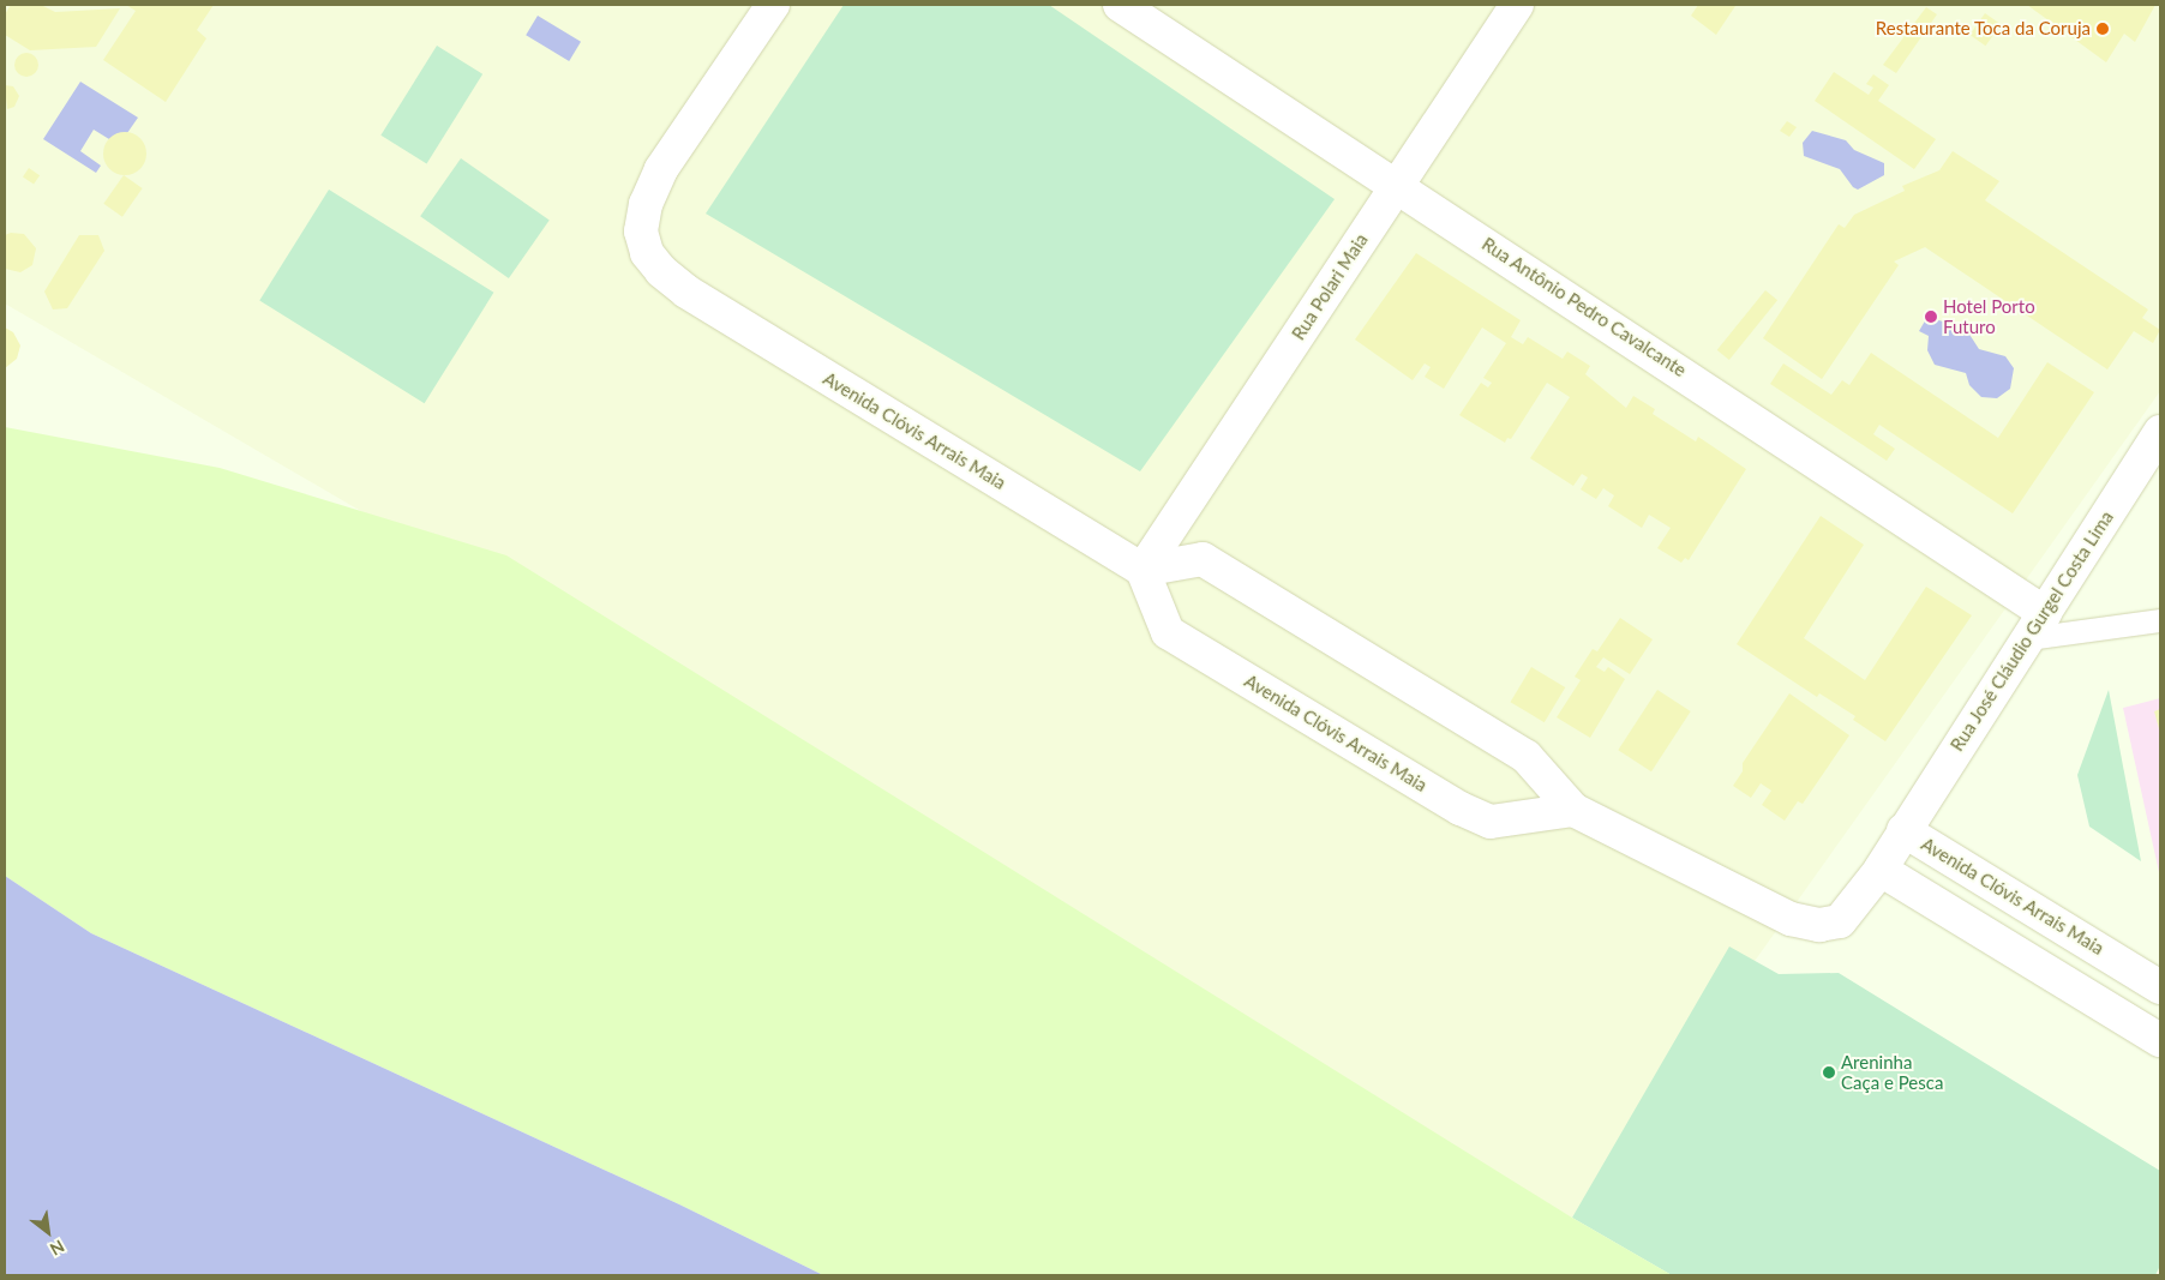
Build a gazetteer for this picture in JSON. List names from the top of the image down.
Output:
{
  "streets": {
    "street": [
      "Rua Polari Maia",
      "Rua Antônio Pedro Cavalcante",
      "Avenida Clóvis Arrais Maia",
      "Rua José Cláudio Gurgel Costa Lima"
    ]
  },
  "crossings": [
    ["Rua Polari Maia", "Rua Antônio Pedro Cavalcante"],
    ["Rua Polari Maia", "Avenida Clóvis Arrais Maia"],
    ["Rua Antônio Pedro Cavalcante", "Rua José Cláudio Gurgel Costa Lima"],
    ["Avenida Clóvis Arrais Maia", "Rua José Cláudio Gurgel Costa Lima"]
  ],
  "places": ["Restaurante Toca da Coruja", "Hotel Porto Futuro", "Areninha Caça e Pesca"],
  "north": "bottom right"
}
